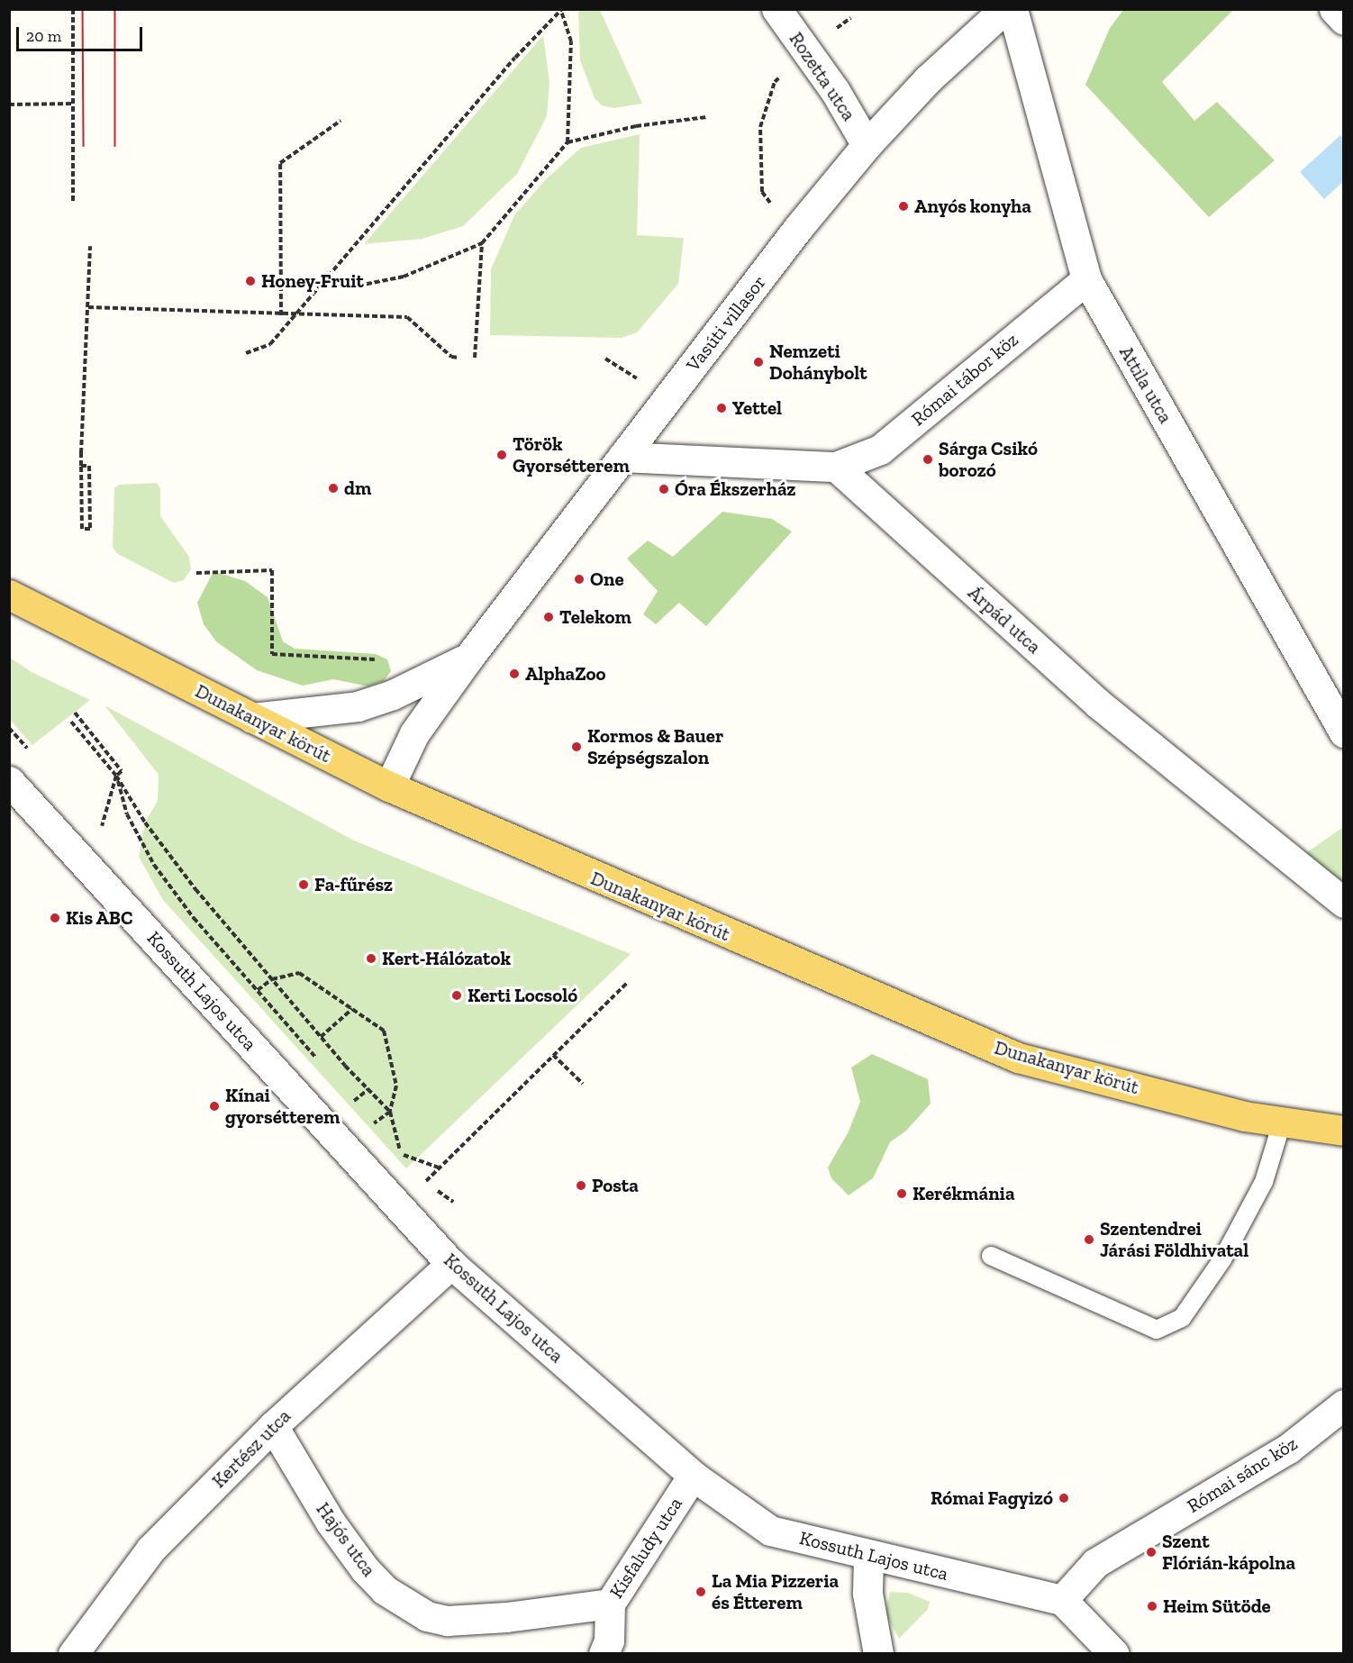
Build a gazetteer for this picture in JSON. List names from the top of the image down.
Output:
{
  "streets": {
    "main road": ["Dunakanyar körút"],
    "street": [
      "Rozetta utca",
      "Vasúti villasor",
      "Római tábor köz",
      "Attila utca",
      "Árpád utca",
      "Kossuth Lajos utca",
      "Kertész utca",
      "Római sánc köz",
      "Hajós utca",
      "Kisfaludy utca"
    ]
  },
  "crossings": [
    ["Rozetta utca", "Vasúti villasor"],
    ["Vasúti villasor", "Dunakanyar körút"],
    ["Római tábor köz", "Attila utca"],
    ["Római tábor köz", "Árpád utca"],
    ["Kossuth Lajos utca", "Kertész utca"],
    ["Kossuth Lajos utca", "Római sánc köz"],
    ["Kossuth Lajos utca", "Kisfaludy utca"],
    ["Kertész utca", "Hajós utca"],
    ["Hajós utca", "Kisfaludy utca"]
  ],
  "places": [
    "Anyós konyha",
    "Honey-Fruit",
    "Nemzeti Dohánybolt",
    "Yettel",
    "Török Gyorsétterem",
    "Sárga Csikó borozó",
    "dm",
    "Óra Ékszerház",
    "One",
    "Telekom",
    "AlphaZoo",
    "Kormos & Bauer Szépségszalon",
    "Fa-fűrész",
    "Kis ABC",
    "Kert-Hálózatok",
    "Kerti Locsoló",
    "Kínai gyorsétterem",
    "Posta",
    "Kerékmánia",
    "Szentendrei Járási Földhivatal",
    "Római Fagyizó",
    "Szent Flórián-kápolna",
    "La Mia Pizzeria és Étterem",
    "Heim Sütöde"
  ],
  "scale_bar": "20 m"
}
